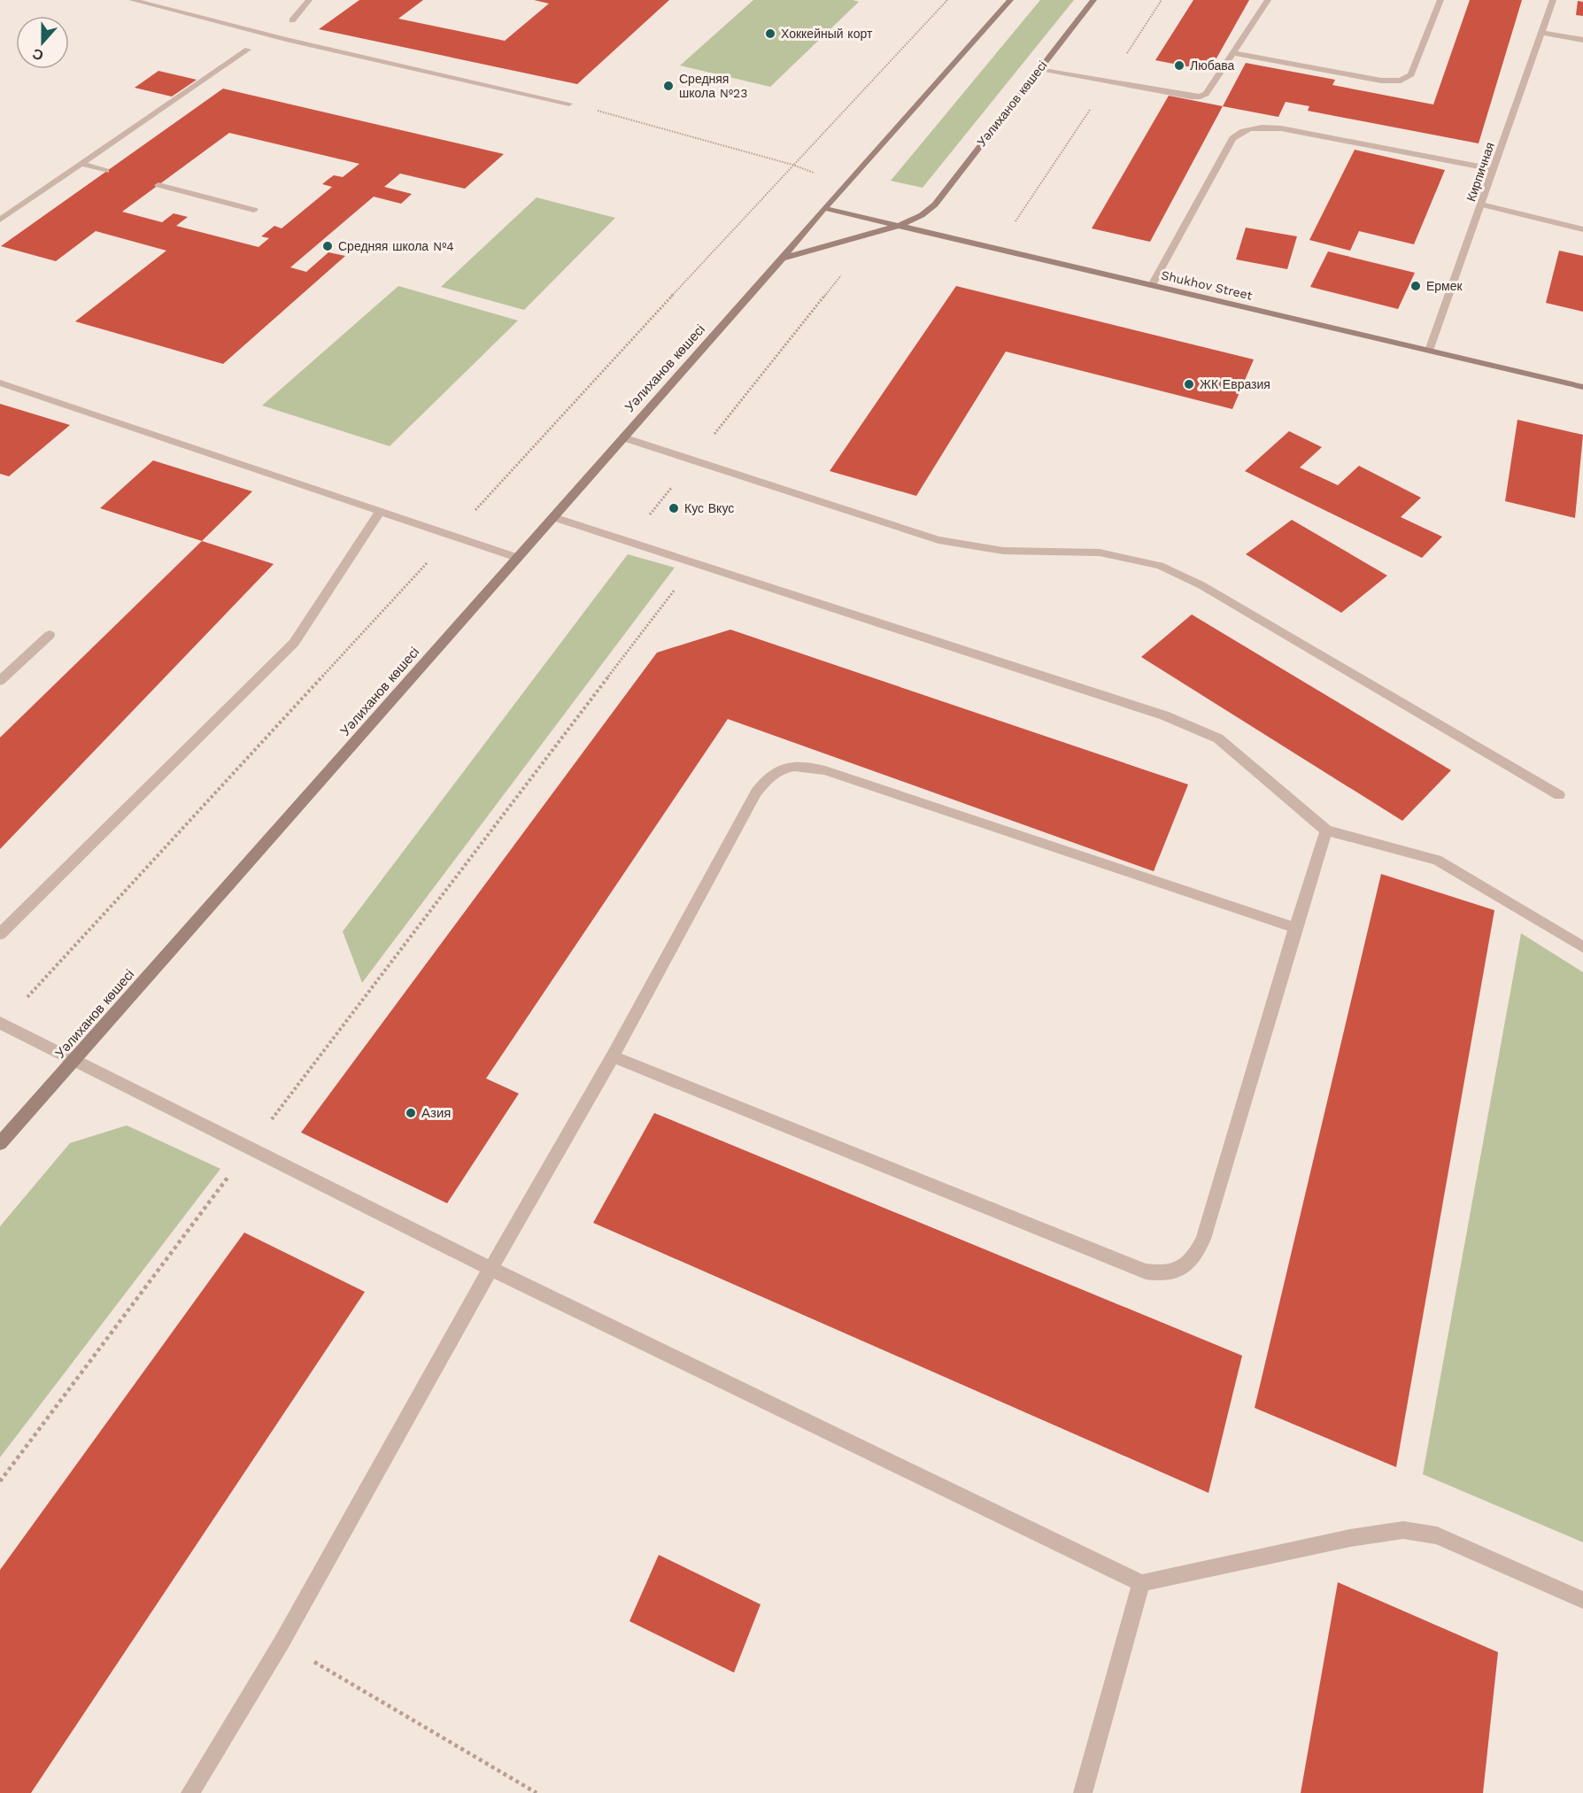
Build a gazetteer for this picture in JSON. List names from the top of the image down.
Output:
{
  "streets": {
    "main road": ["Уәлиханов көшесі", "Shukhov Street"],
    "street": ["Кирпичная"]
  },
  "crossings": [
    ["Уәлиханов көшесі", "Shukhov Street"],
    ["Кирпичная", "Shukhov Street"]
  ],
  "places": [
    "Хоккейный корт",
    "Любава",
    "Средняя школа №23",
    "Средняя школа №4",
    "Ермек",
    "ЖК Евразия",
    "Кус Вкус",
    "Азия"
  ],
  "north": "bottom"
}
